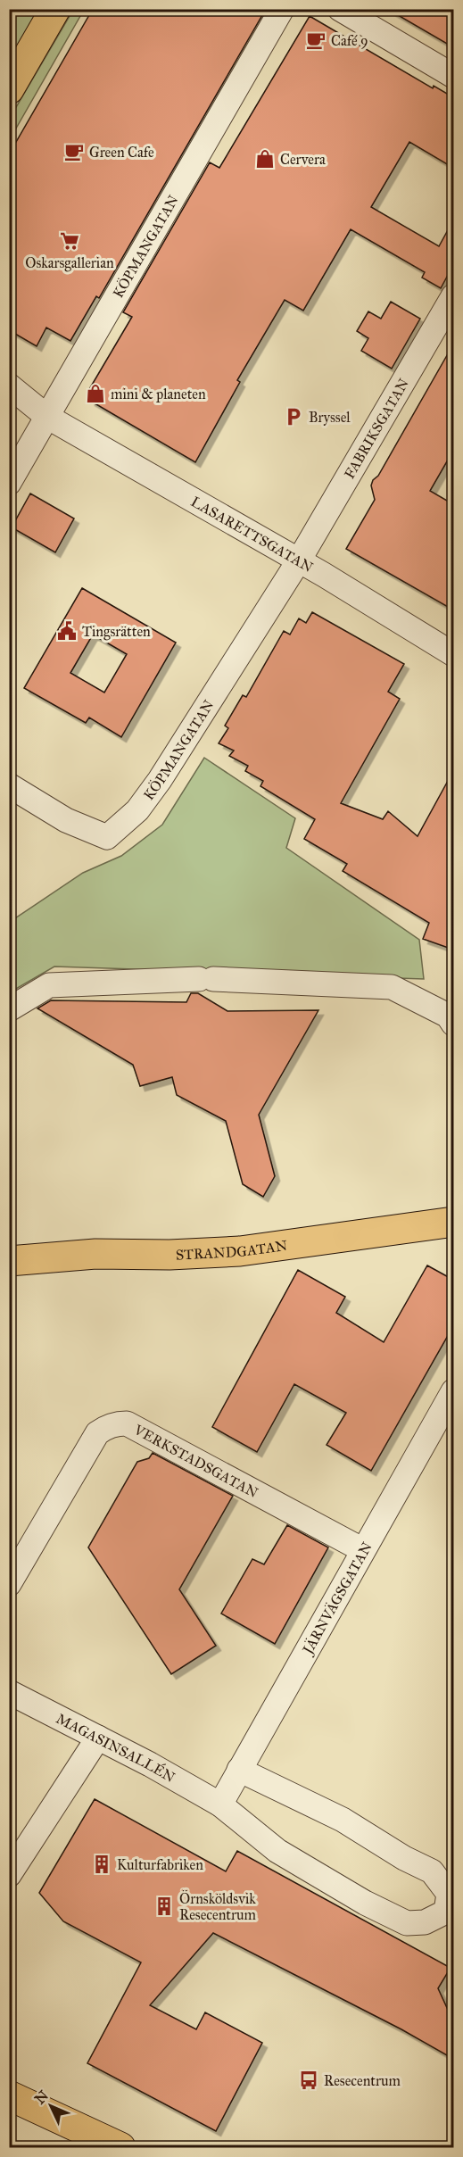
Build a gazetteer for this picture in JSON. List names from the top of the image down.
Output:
{
  "streets": {
    "main road": ["STRANDGATAN"],
    "street": [
      "KÖPMANGATAN",
      "FABRIKSGATAN",
      "LASARETTSGATAN",
      "VERKSTADSGATAN",
      "JÄRNVÄGSGATAN",
      "MAGASINSALLÉN"
    ]
  },
  "crossings": [
    ["KÖPMANGATAN", "FABRIKSGATAN"],
    ["KÖPMANGATAN", "LASARETTSGATAN"],
    ["FABRIKSGATAN", "LASARETTSGATAN"],
    ["VERKSTADSGATAN", "JÄRNVÄGSGATAN"],
    ["JÄRNVÄGSGATAN", "MAGASINSALLÉN"]
  ],
  "places": {
    "cafe": ["Café 9", "Green Cafe"],
    "shop": ["Cervera", "mini & planeten"],
    "supermarket": ["Oskarsgallerian"],
    "parking": ["Bryssel"],
    "public building": ["Tingsrätten"],
    "building": ["Kulturfabriken", "Örnsköldsvik Resecentrum"],
    "bus stop": ["Resecentrum"]
  },
  "north": "top left"
}
